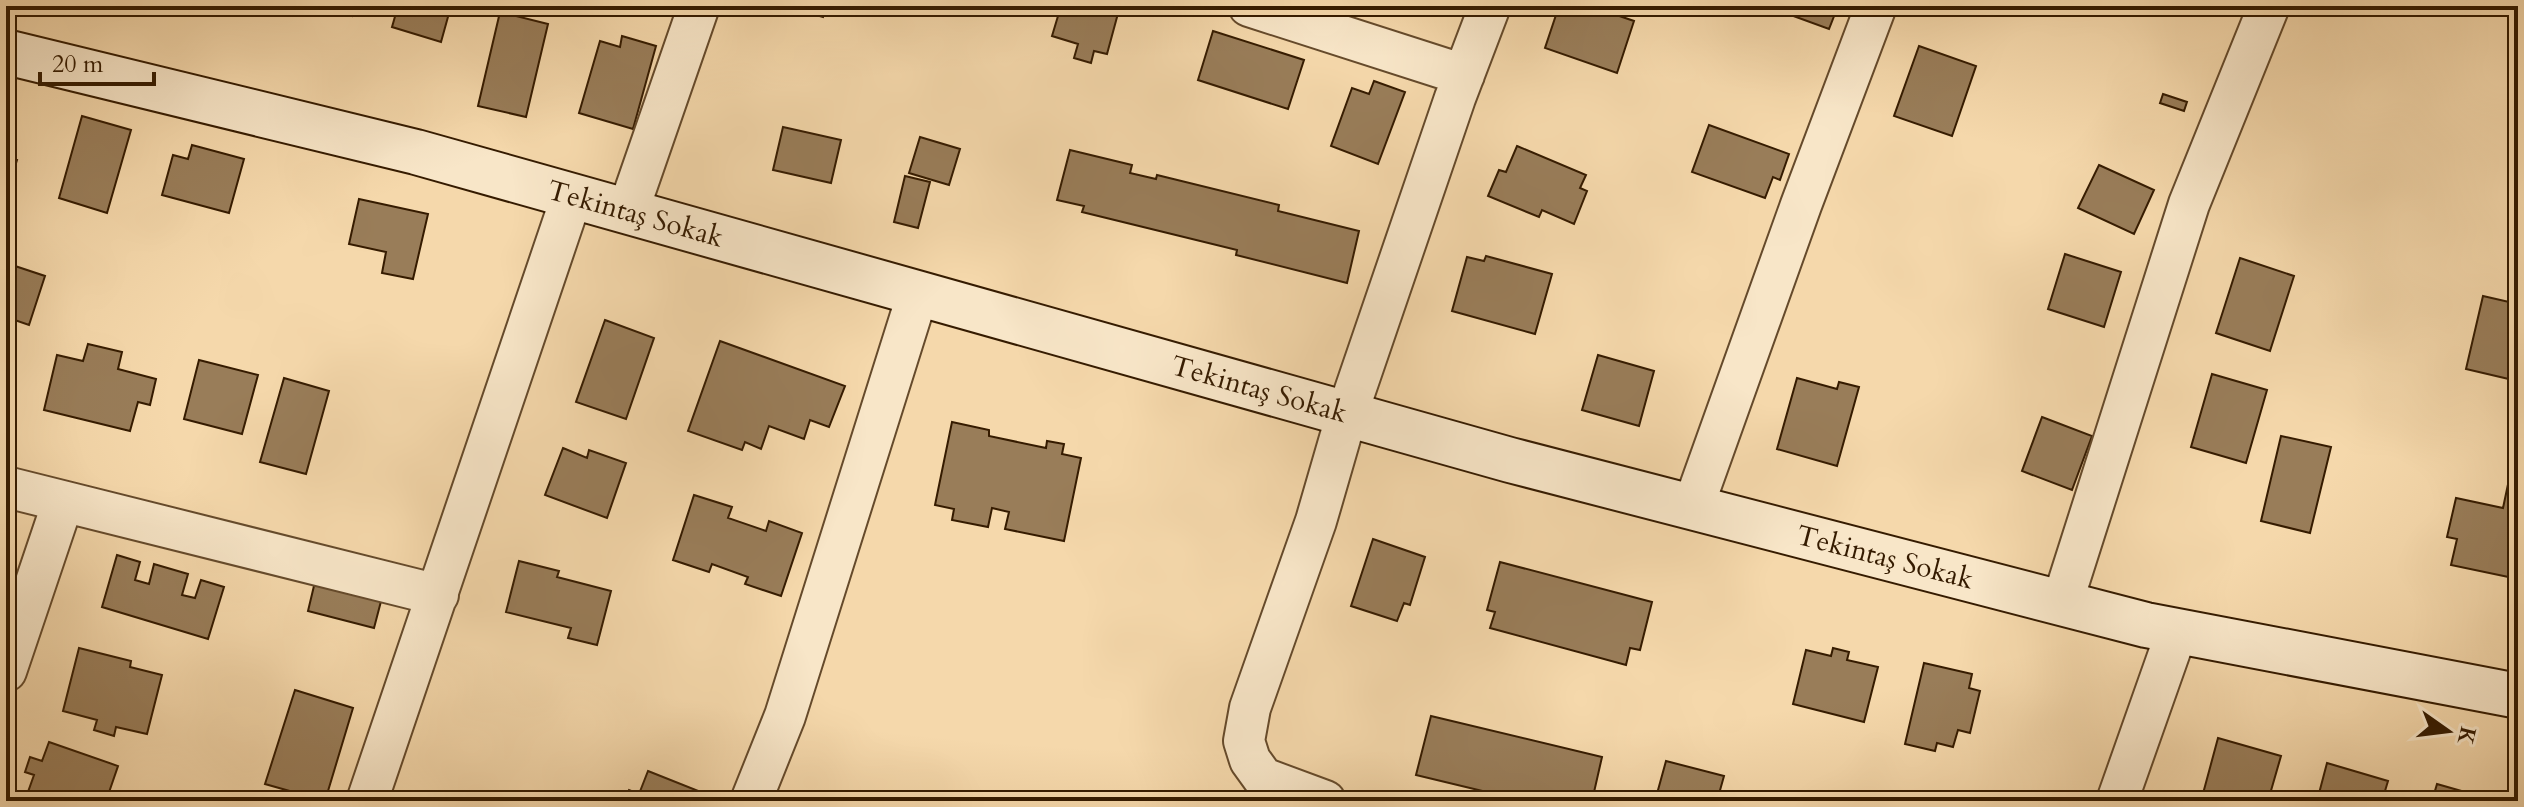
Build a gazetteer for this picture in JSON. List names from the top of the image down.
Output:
{
  "streets": {
    "street": ["Tekintaş Sokak"]
  },
  "scale_bar": "20 m",
  "north": "right"
}
